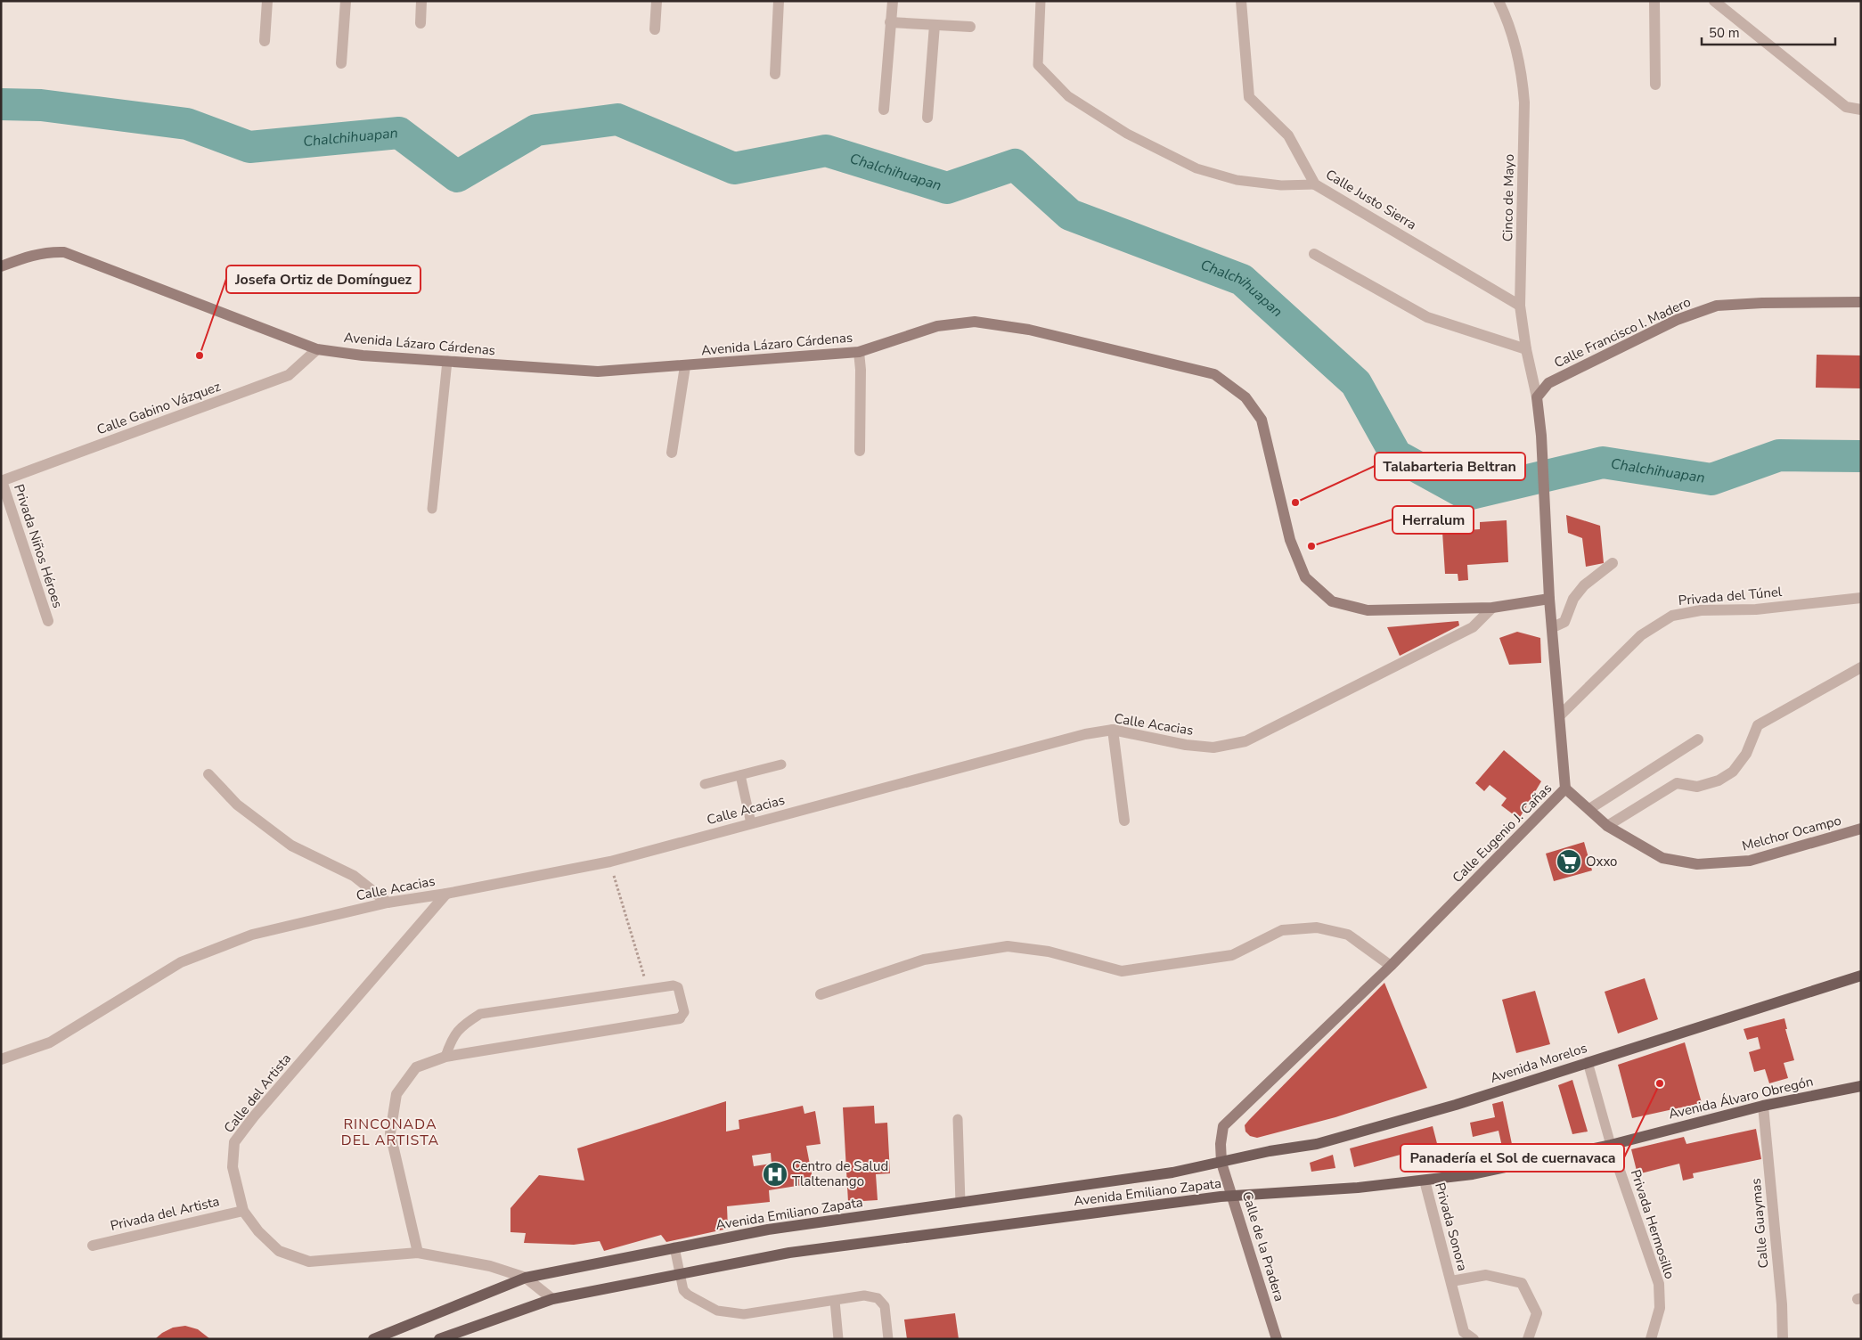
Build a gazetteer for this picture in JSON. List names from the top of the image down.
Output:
{
  "streets": {
    "main road": ["Avenida Morelos", "Avenida Álvaro Obregón", "Avenida Emiliano Zapata"],
    "street": [
      "Cinco de Mayo",
      "Calle Justo Sierra",
      "Calle Francisco I. Madero",
      "Avenida Lázaro Cárdenas",
      "Calle Gabino Vázquez",
      "Privada Niños Héroes",
      "Privada del Túnel",
      "Calle Acacias",
      "Calle Eugenio J. Cañas",
      "Melchor Ocampo",
      "Calle del Artista",
      "Privada del Artista",
      "Calle Guaymas",
      "Privada Hermosillo",
      "Privada Sonora",
      "Calle de la Pradera"
    ]
  },
  "crossings": [
    ["Cinco de Mayo", "Calle Justo Sierra"],
    ["Cinco de Mayo", "Calle Francisco I. Madero"],
    ["Cinco de Mayo", "Calle Eugenio J. Cañas"],
    ["Calle Francisco I. Madero", "Calle Eugenio J. Cañas"],
    ["Avenida Lázaro Cárdenas", "Calle Gabino Vázquez"],
    ["Avenida Lázaro Cárdenas", "Calle Acacias"],
    ["Avenida Lázaro Cárdenas", "Calle Eugenio J. Cañas"],
    ["Calle Gabino Vázquez", "Privada Niños Héroes"],
    ["Privada del Túnel", "Calle Eugenio J. Cañas"],
    ["Calle Acacias", "Calle del Artista"],
    ["Calle Eugenio J. Cañas", "Melchor Ocampo"],
    ["Calle Eugenio J. Cañas", "Avenida Morelos"],
    ["Calle Eugenio J. Cañas", "Avenida Emiliano Zapata"],
    ["Calle Eugenio J. Cañas", "Calle de la Pradera"],
    ["Avenida Morelos", "Avenida Emiliano Zapata"],
    ["Avenida Morelos", "Calle de la Pradera"],
    ["Calle del Artista", "Avenida Emiliano Zapata"],
    ["Calle del Artista", "Privada del Artista"],
    ["Avenida Álvaro Obregón", "Avenida Emiliano Zapata"],
    ["Avenida Álvaro Obregón", "Calle Guaymas"],
    ["Avenida Álvaro Obregón", "Privada Hermosillo"],
    ["Avenida Álvaro Obregón", "Privada Sonora"],
    ["Avenida Álvaro Obregón", "Calle de la Pradera"],
    ["Avenida Emiliano Zapata", "Calle de la Pradera"]
  ],
  "districts": ["RINCONADA DEL ARTISTA"],
  "water": ["Chalchihuapan"],
  "places": {
    "other": [
      "Josefa Ortiz de Domínguez",
      "Talabarteria Beltran",
      "Herralum",
      "Panadería el Sol de cuernavaca"
    ],
    "supermarket": ["Oxxo"],
    "hospital": ["Centro de Salud Tlaltenango"]
  },
  "scale_bar": "50 m"
}
